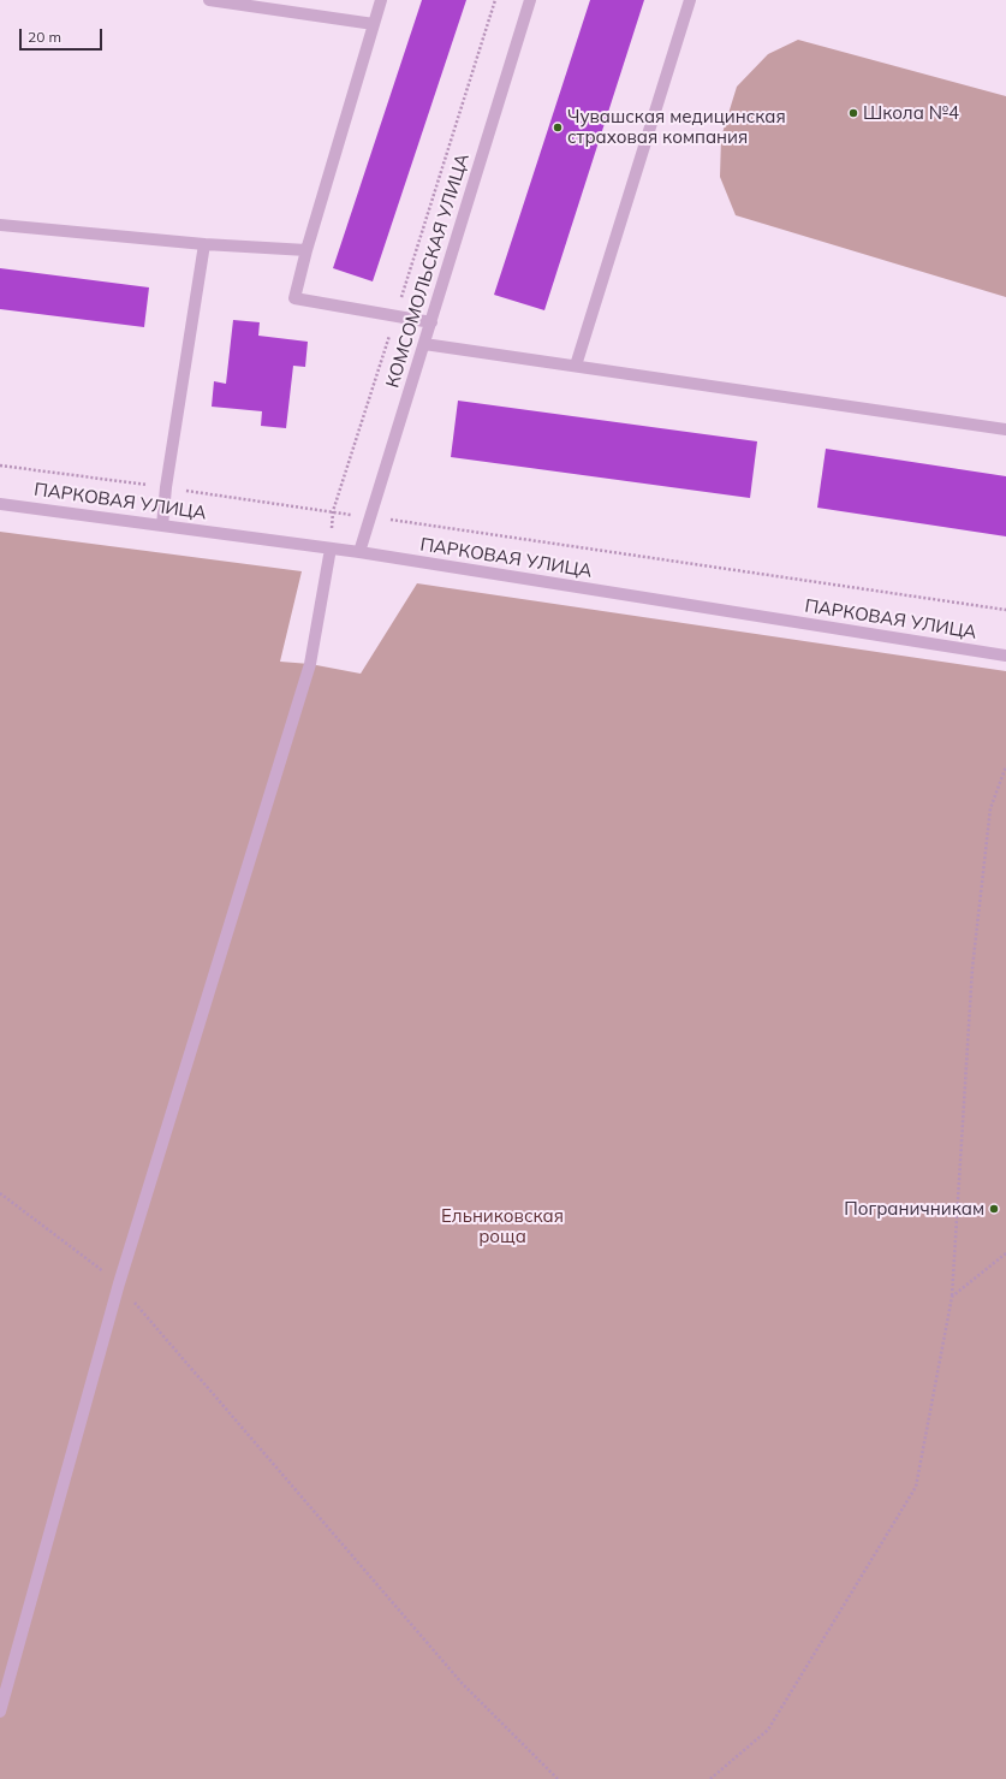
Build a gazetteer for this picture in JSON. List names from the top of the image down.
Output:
{
  "streets": {
    "street": ["КОМСОМОЛЬСКАЯ УЛИЦА", "ПАРКОВАЯ УЛИЦА"]
  },
  "crossings": [
    ["КОМСОМОЛЬСКАЯ УЛИЦА", "ПАРКОВАЯ УЛИЦА"]
  ],
  "parks": ["Ельниковская роща"],
  "places": ["Школа №4", "Чувашская медицинская страховая компания", "Пограничникам"],
  "scale_bar": "20 m"
}
